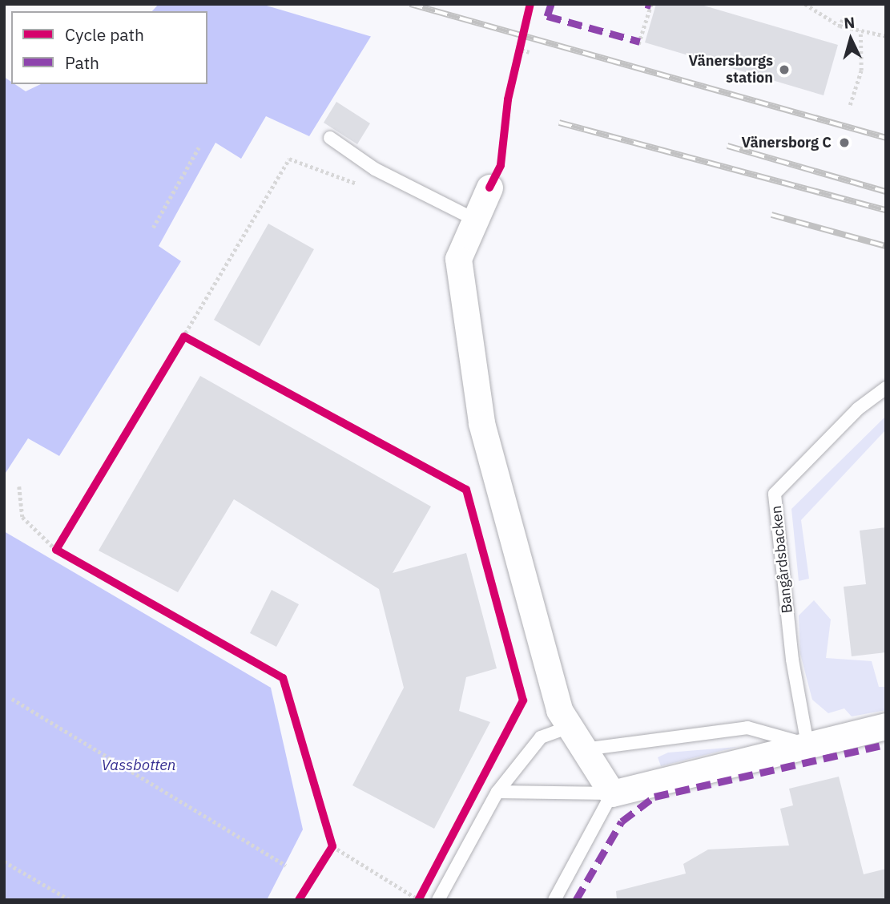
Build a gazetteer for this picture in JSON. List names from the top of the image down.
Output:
{
  "streets": {
    "lane": ["Bangårdsbacken"]
  },
  "water": ["Vassbotten"],
  "places": ["Vänersborgs station", "Vänersborg C"],
  "legend": ["Cycle path", "Path"],
  "north": "top"
}
